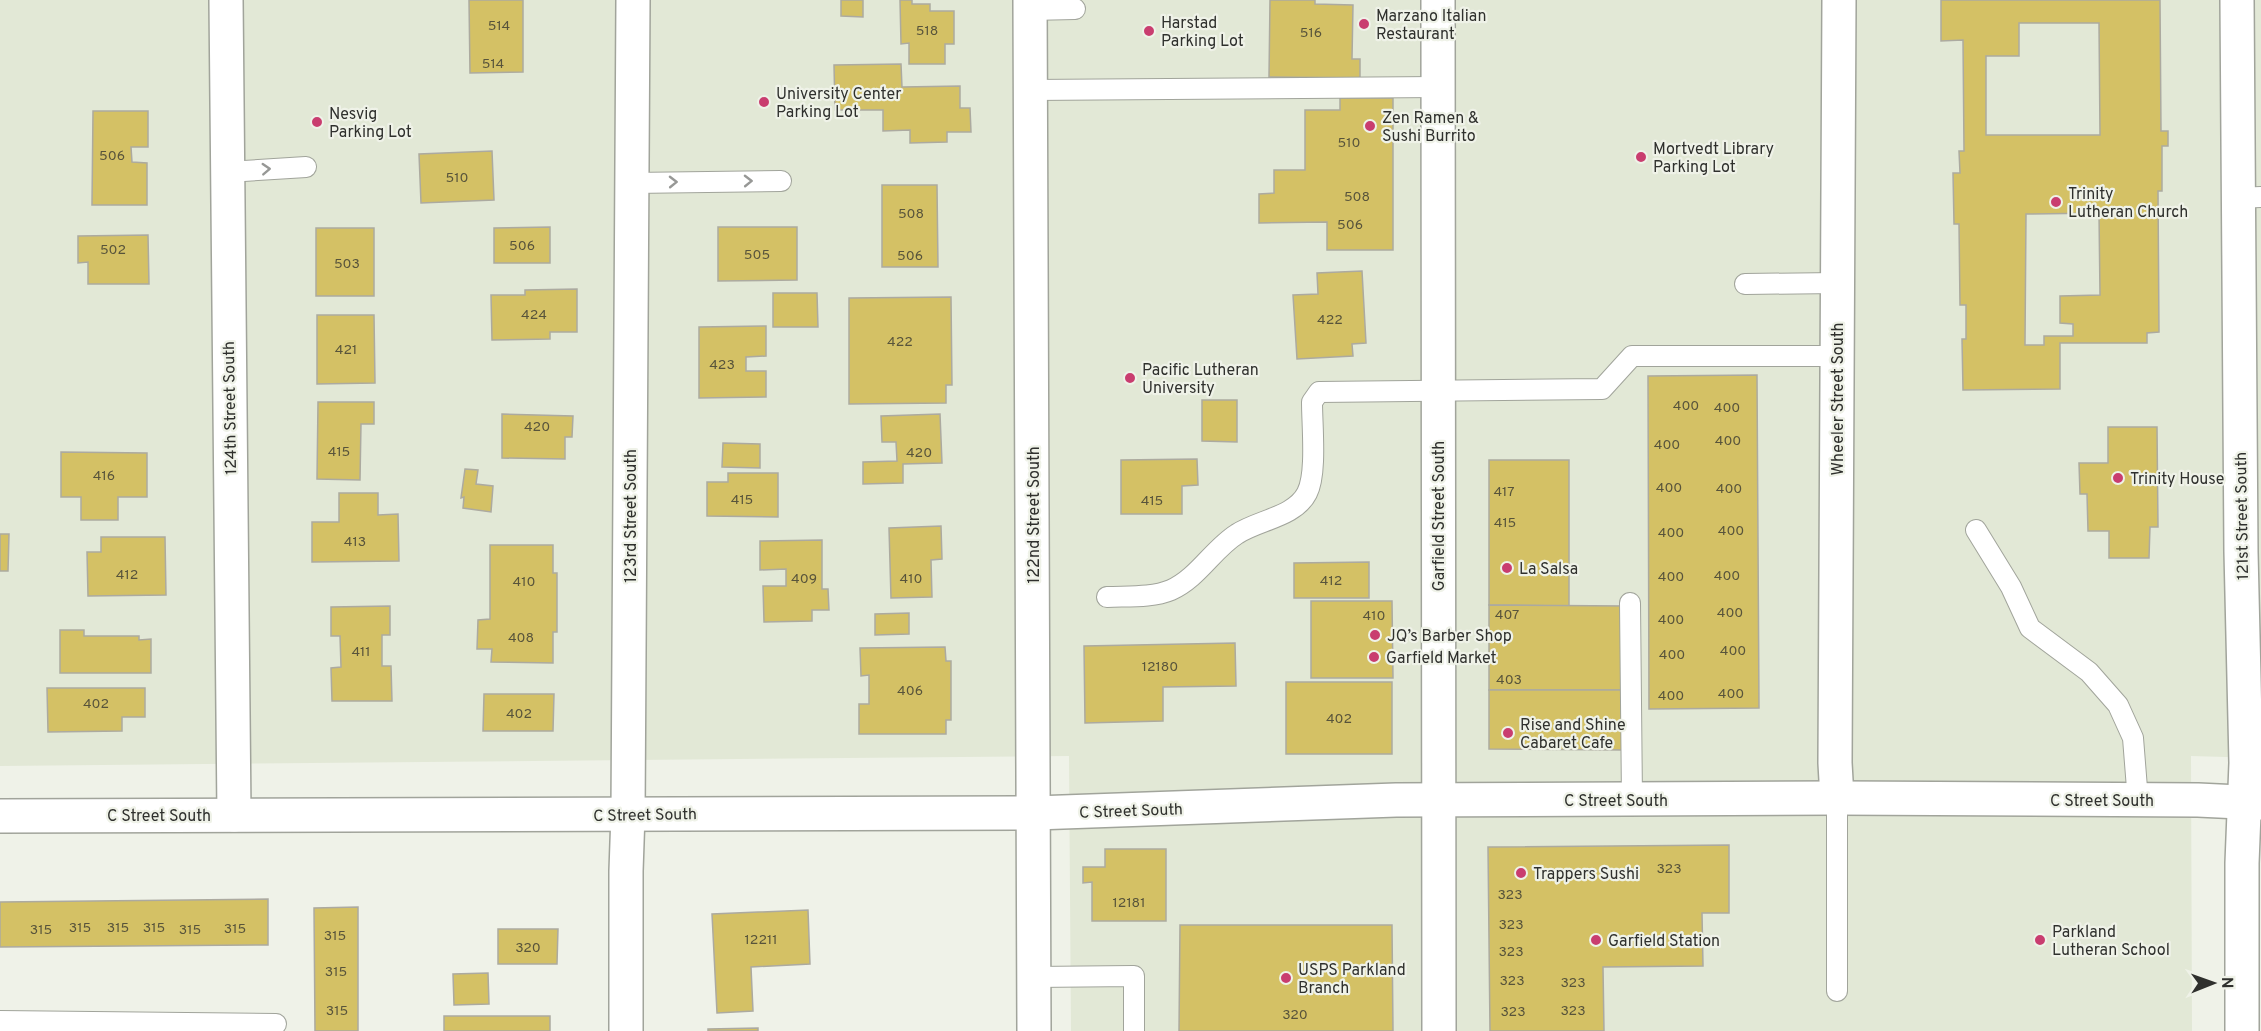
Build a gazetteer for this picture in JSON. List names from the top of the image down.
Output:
{
  "streets": {
    "street": [
      "Wheeler Street South",
      "124th Street South",
      "122nd Street South",
      "123rd Street South",
      "Garfield Street South",
      "121st Street South",
      "C Street South"
    ]
  },
  "crossings": [
    ["Wheeler Street South", "C Street South"],
    ["124th Street South", "C Street South"],
    ["122nd Street South", "C Street South"],
    ["123rd Street South", "C Street South"],
    ["Garfield Street South", "C Street South"],
    ["121st Street South", "C Street South"]
  ],
  "places": [
    "Marzano Italian Restaurant",
    "Harstad Parking Lot",
    "University Center Parking Lot",
    "Nesvig Parking Lot",
    "Zen Ramen & Sushi Burrito",
    "Mortvedt Library Parking Lot",
    "Trinity Lutheran Church",
    "Pacific Lutheran University",
    "Trinity House",
    "La Salsa",
    "JQ’s Barber Shop",
    "Garfield Market",
    "Rise and Shine Cabaret Cafe",
    "Trappers Sushi",
    "Garfield Station",
    "Parkland Lutheran School",
    "USPS Parkland Branch"
  ],
  "house_numbers": [
    "514",
    "518",
    "516",
    "514",
    "510",
    "506",
    "510",
    "508",
    "508",
    "506",
    "506",
    "502",
    "505",
    "506",
    "503",
    "424",
    "422",
    "422",
    "421",
    "423",
    "400",
    "400",
    "420",
    "400",
    "400",
    "415",
    "420",
    "416",
    "400",
    "400",
    "417",
    "415",
    "415",
    "415",
    "400",
    "400",
    "413",
    "412",
    "400",
    "400",
    "409",
    "410",
    "412",
    "410",
    "400",
    "407",
    "410",
    "400",
    "408",
    "400",
    "411",
    "400",
    "12180",
    "403",
    "406",
    "400",
    "400",
    "402",
    "402",
    "402",
    "323",
    "323",
    "12181",
    "323",
    "315",
    "315",
    "315",
    "315",
    "315",
    "315",
    "315",
    "12211",
    "320",
    "323",
    "315",
    "323",
    "323",
    "315",
    "323",
    "323",
    "320"
  ],
  "north": "right"
}
